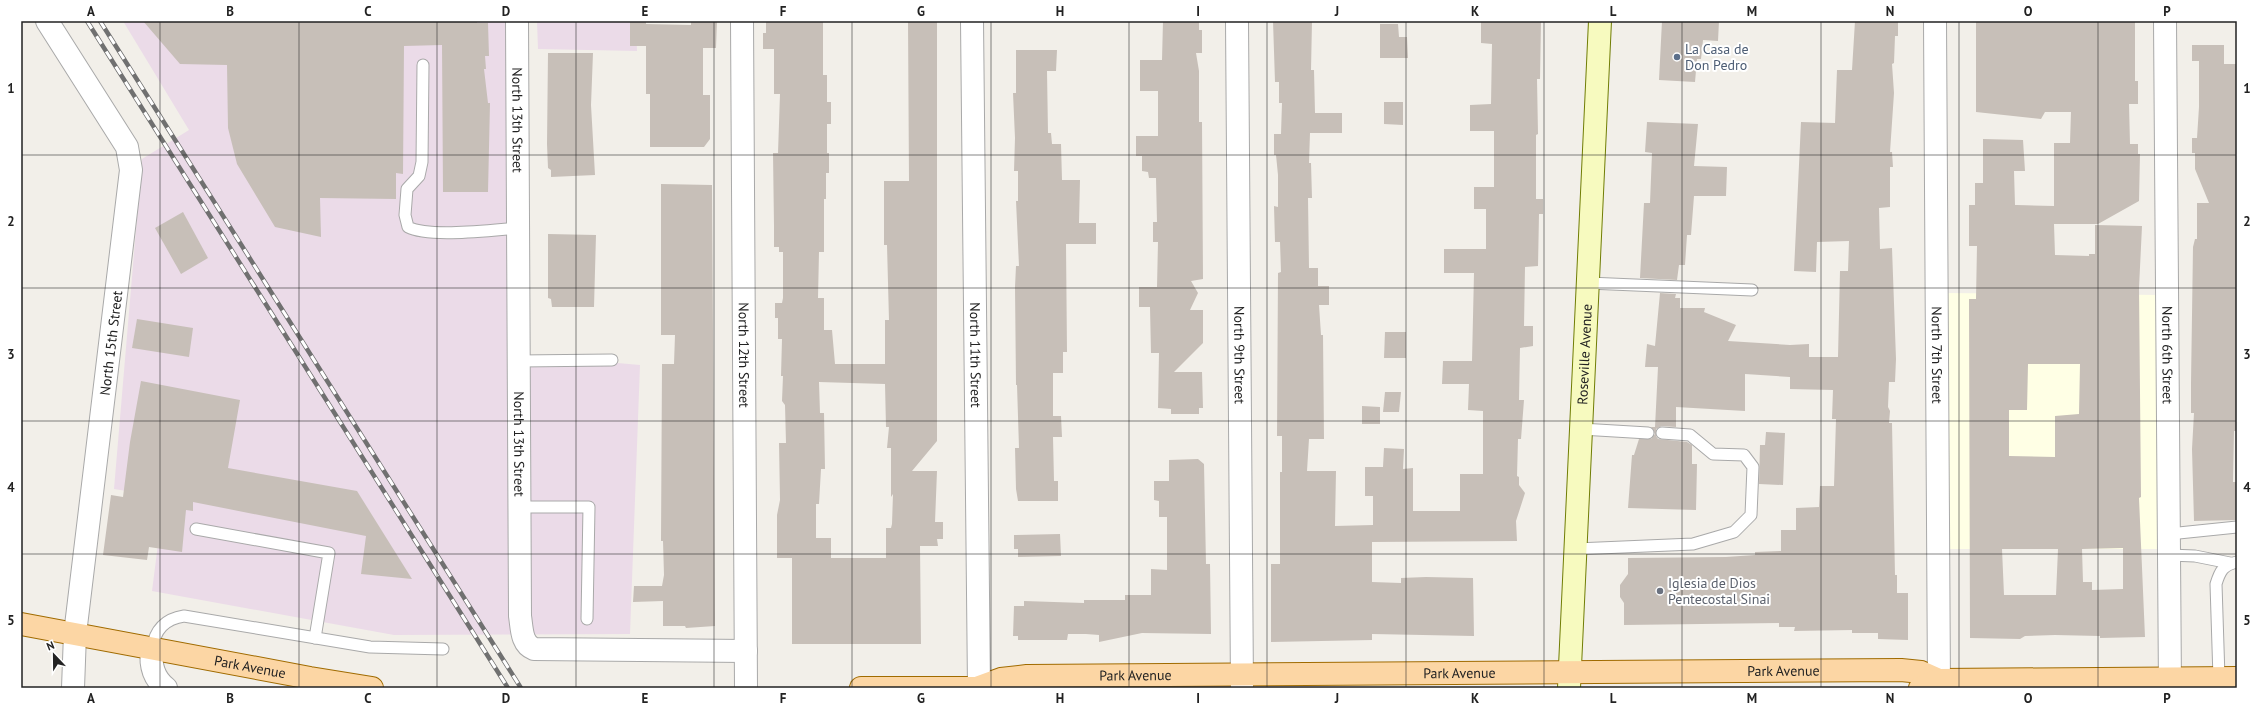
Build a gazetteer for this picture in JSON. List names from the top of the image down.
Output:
{
  "streets": {
    "main road": ["Park Avenue"],
    "street": [
      "North 13th Street",
      "North 15th Street",
      "North 12th Street",
      "North 11th Street",
      "Roseville Avenue",
      "North 9th Street",
      "North 7th Street",
      "North 6th Street"
    ]
  },
  "crossings": [
    ["North 13th Street", "North 12th Street"],
    ["North 15th Street", "Park Avenue"],
    ["North 11th Street", "Park Avenue"],
    ["Roseville Avenue", "Park Avenue"],
    ["North 9th Street", "Park Avenue"],
    ["North 7th Street", "Park Avenue"],
    ["North 6th Street", "Park Avenue"]
  ],
  "places": ["La Casa de Don Pedro", "Iglesia de Dios Pentecostal Sinai"],
  "north": "top",
  "grid": {
    "columns": [
      "A",
      "B",
      "C",
      "D",
      "E",
      "F",
      "G",
      "H",
      "I",
      "J",
      "K",
      "L",
      "M",
      "N",
      "O",
      "P"
    ],
    "rows": [
      "1",
      "2",
      "3",
      "4",
      "5"
    ]
  }
}
